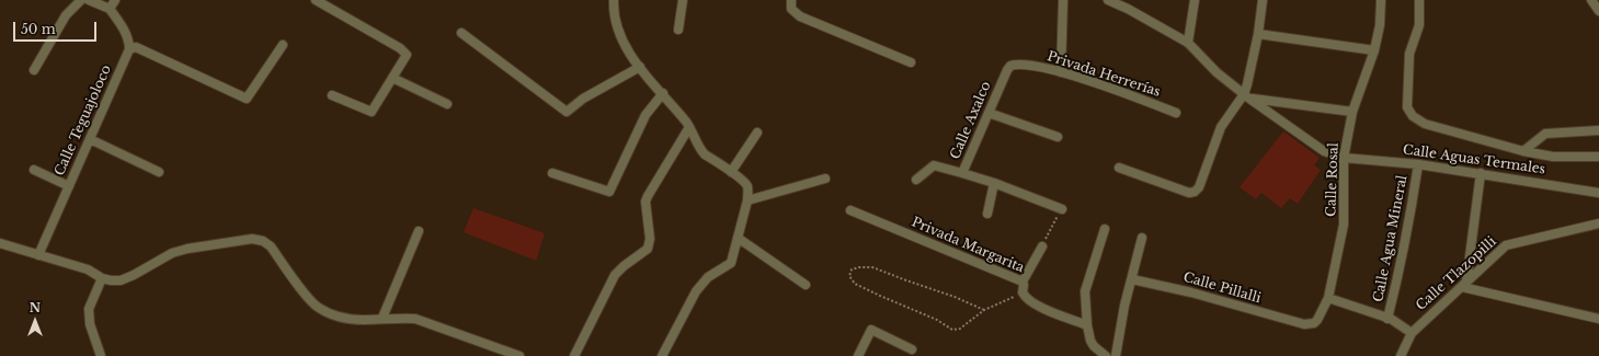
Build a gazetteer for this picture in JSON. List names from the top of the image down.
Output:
{
  "streets": {
    "street": [
      "Privada Herrerías",
      "Calle Teguajoloco",
      "Calle Axalco",
      "Calle Aguas Termales",
      "Calle Rosal",
      "Calle Agua Mineral",
      "Privada Margarita",
      "Calle Tlazopilli",
      "Calle Pillalli"
    ]
  },
  "crossings": [
    ["Privada Herrerías", "Calle Axalco"],
    ["Calle Aguas Termales", "Calle Rosal"],
    ["Calle Aguas Termales", "Calle Agua Mineral"],
    ["Calle Rosal", "Calle Pillalli"]
  ],
  "scale_bar": "50 m",
  "north": "top"
}
